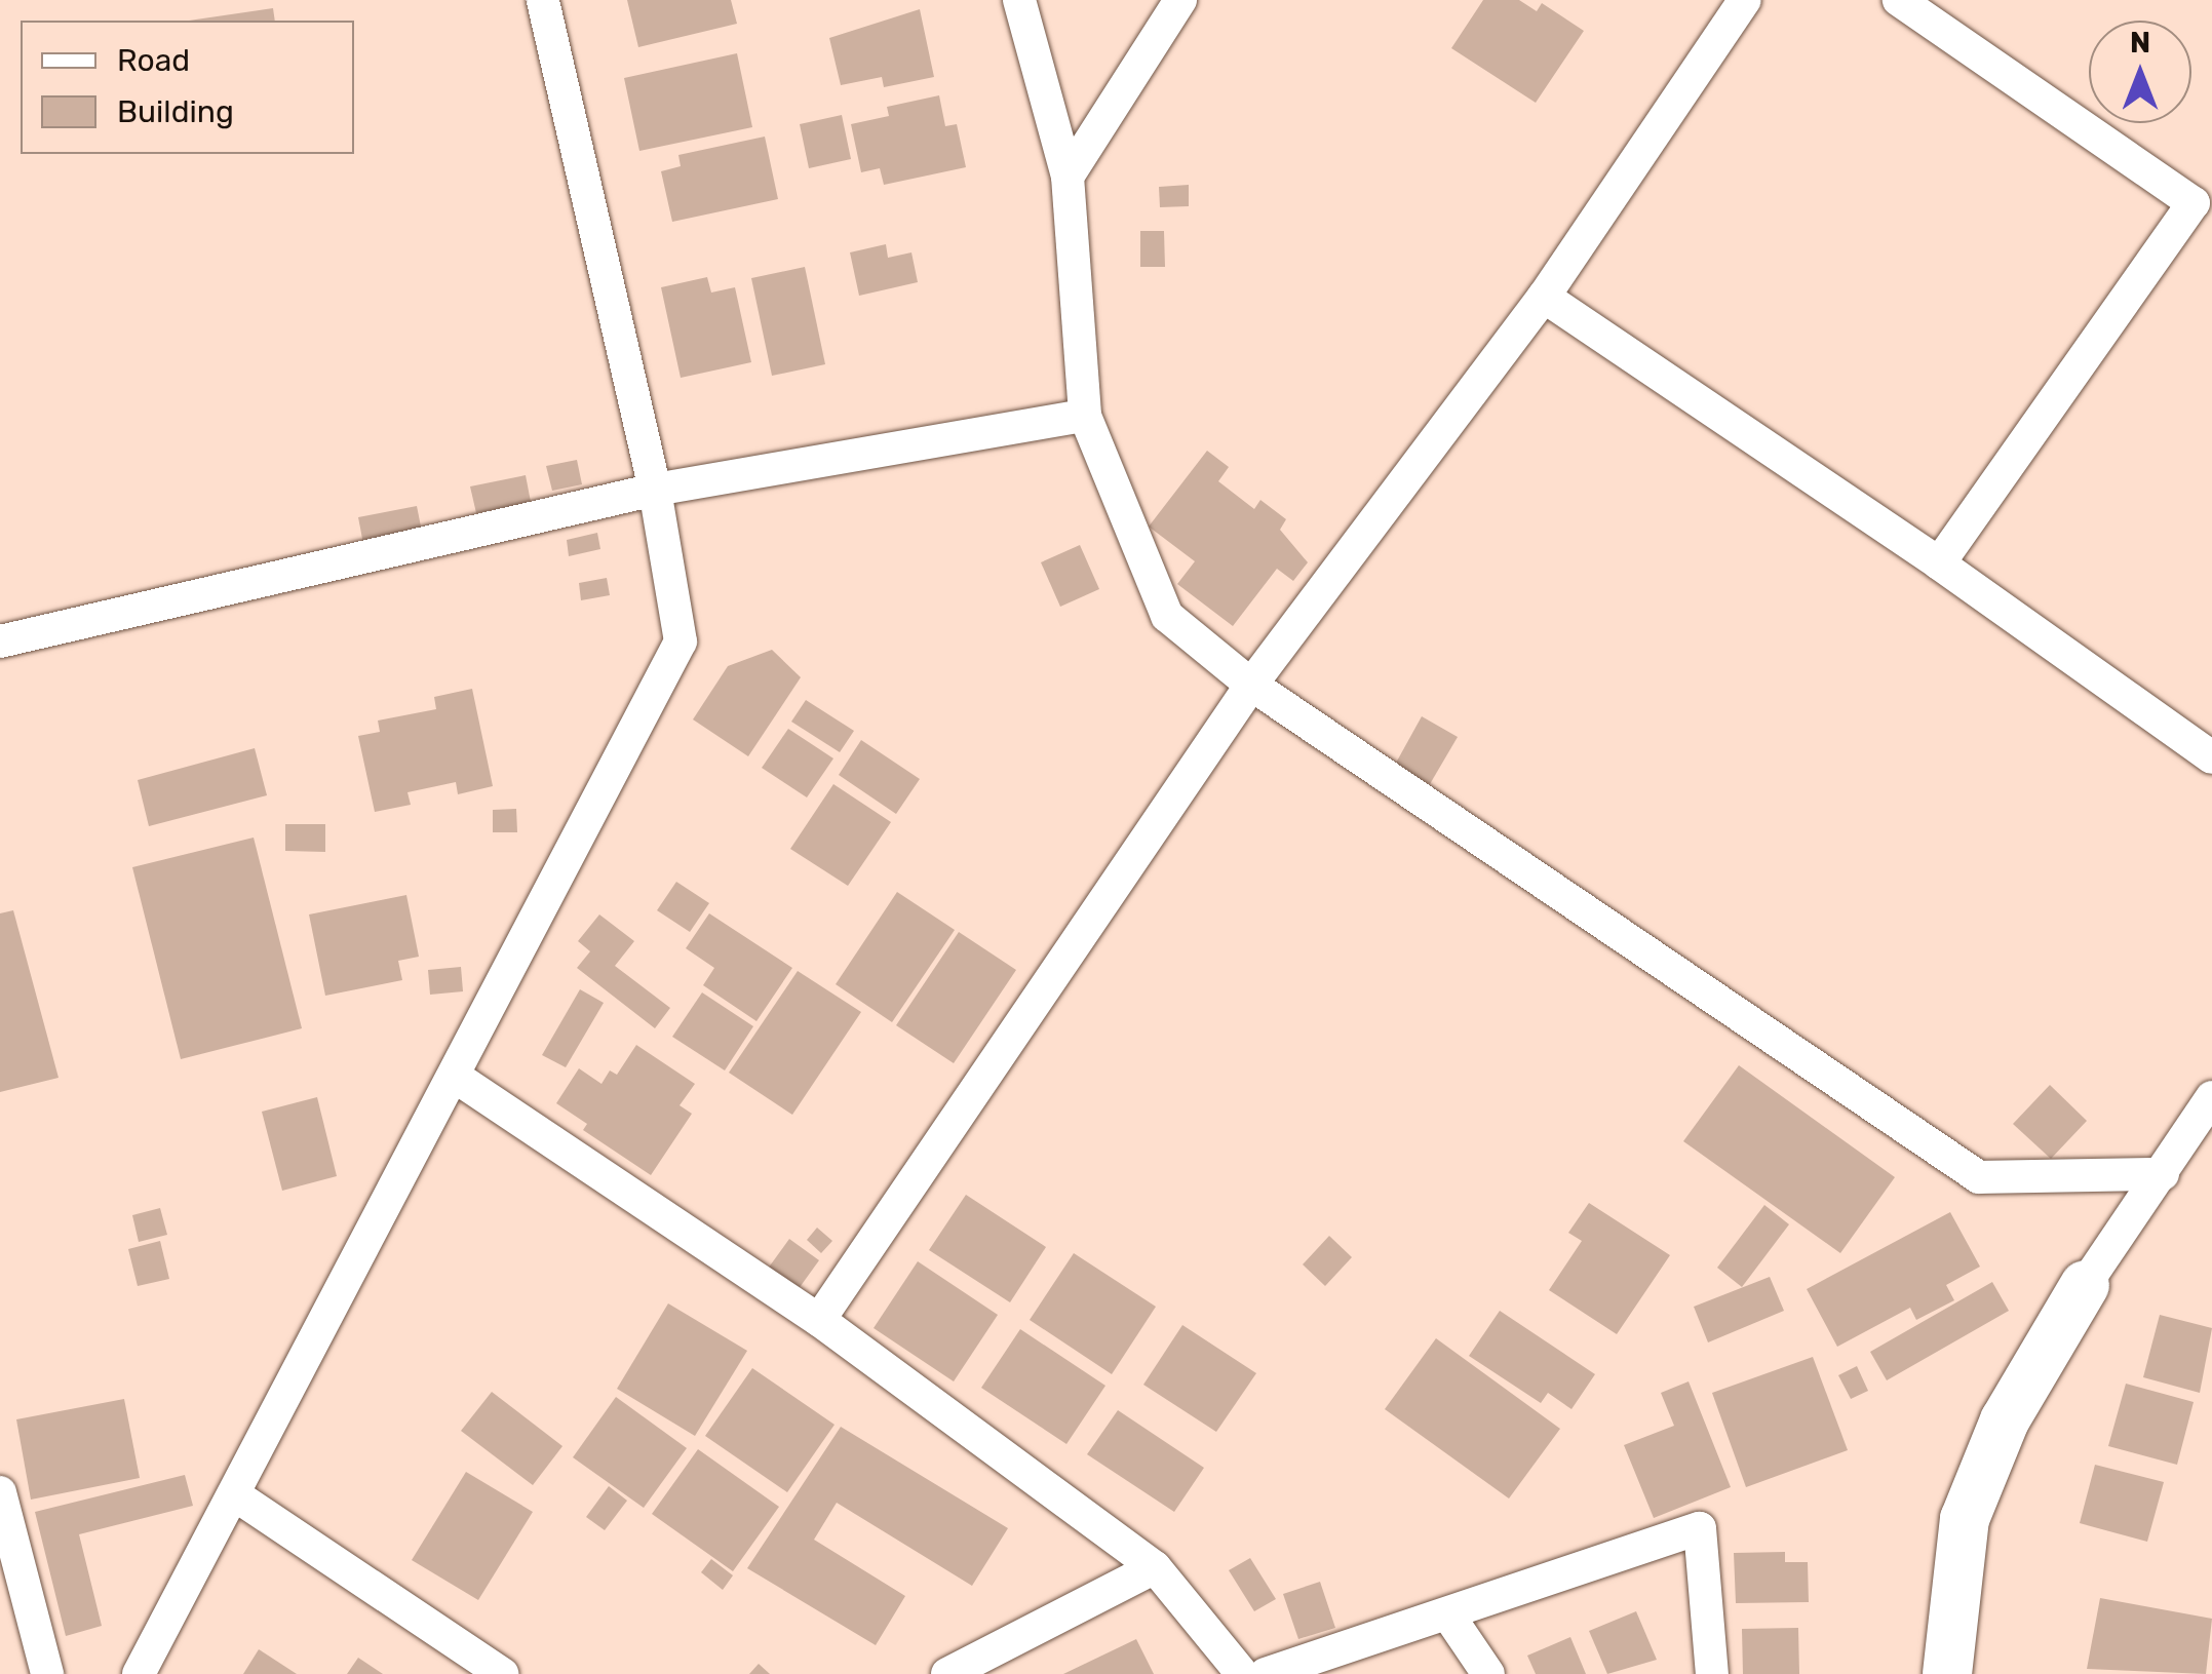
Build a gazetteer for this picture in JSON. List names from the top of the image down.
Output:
{
  "legend": ["Road", "Building"],
  "north": "top"
}
